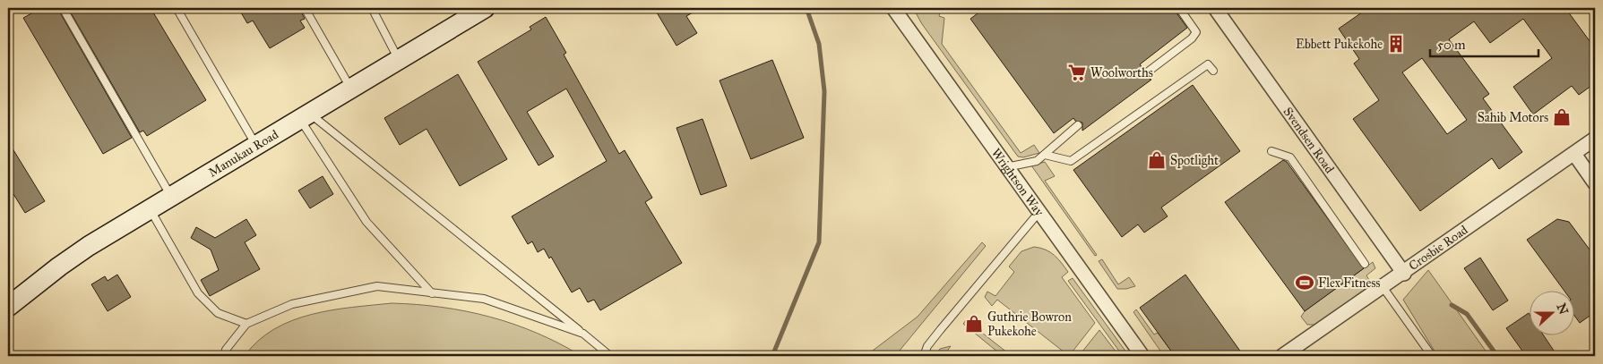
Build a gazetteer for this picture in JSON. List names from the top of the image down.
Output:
{
  "streets": {
    "main road": ["Manukau Road"],
    "street": ["Svendsen Road", "Wrightson Way", "Crosbie Road"]
  },
  "crossings": [
    ["Svendsen Road", "Crosbie Road"]
  ],
  "places": {
    "building": ["Ebbett Pukekohe"],
    "supermarket": ["Woolworths"],
    "shop": ["Sahib Motors", "Spotlight", "Guthrie Bowron Pukekohe"],
    "sports": ["Flex Fitness"]
  },
  "scale_bar": "50 m",
  "north": "right"
}
